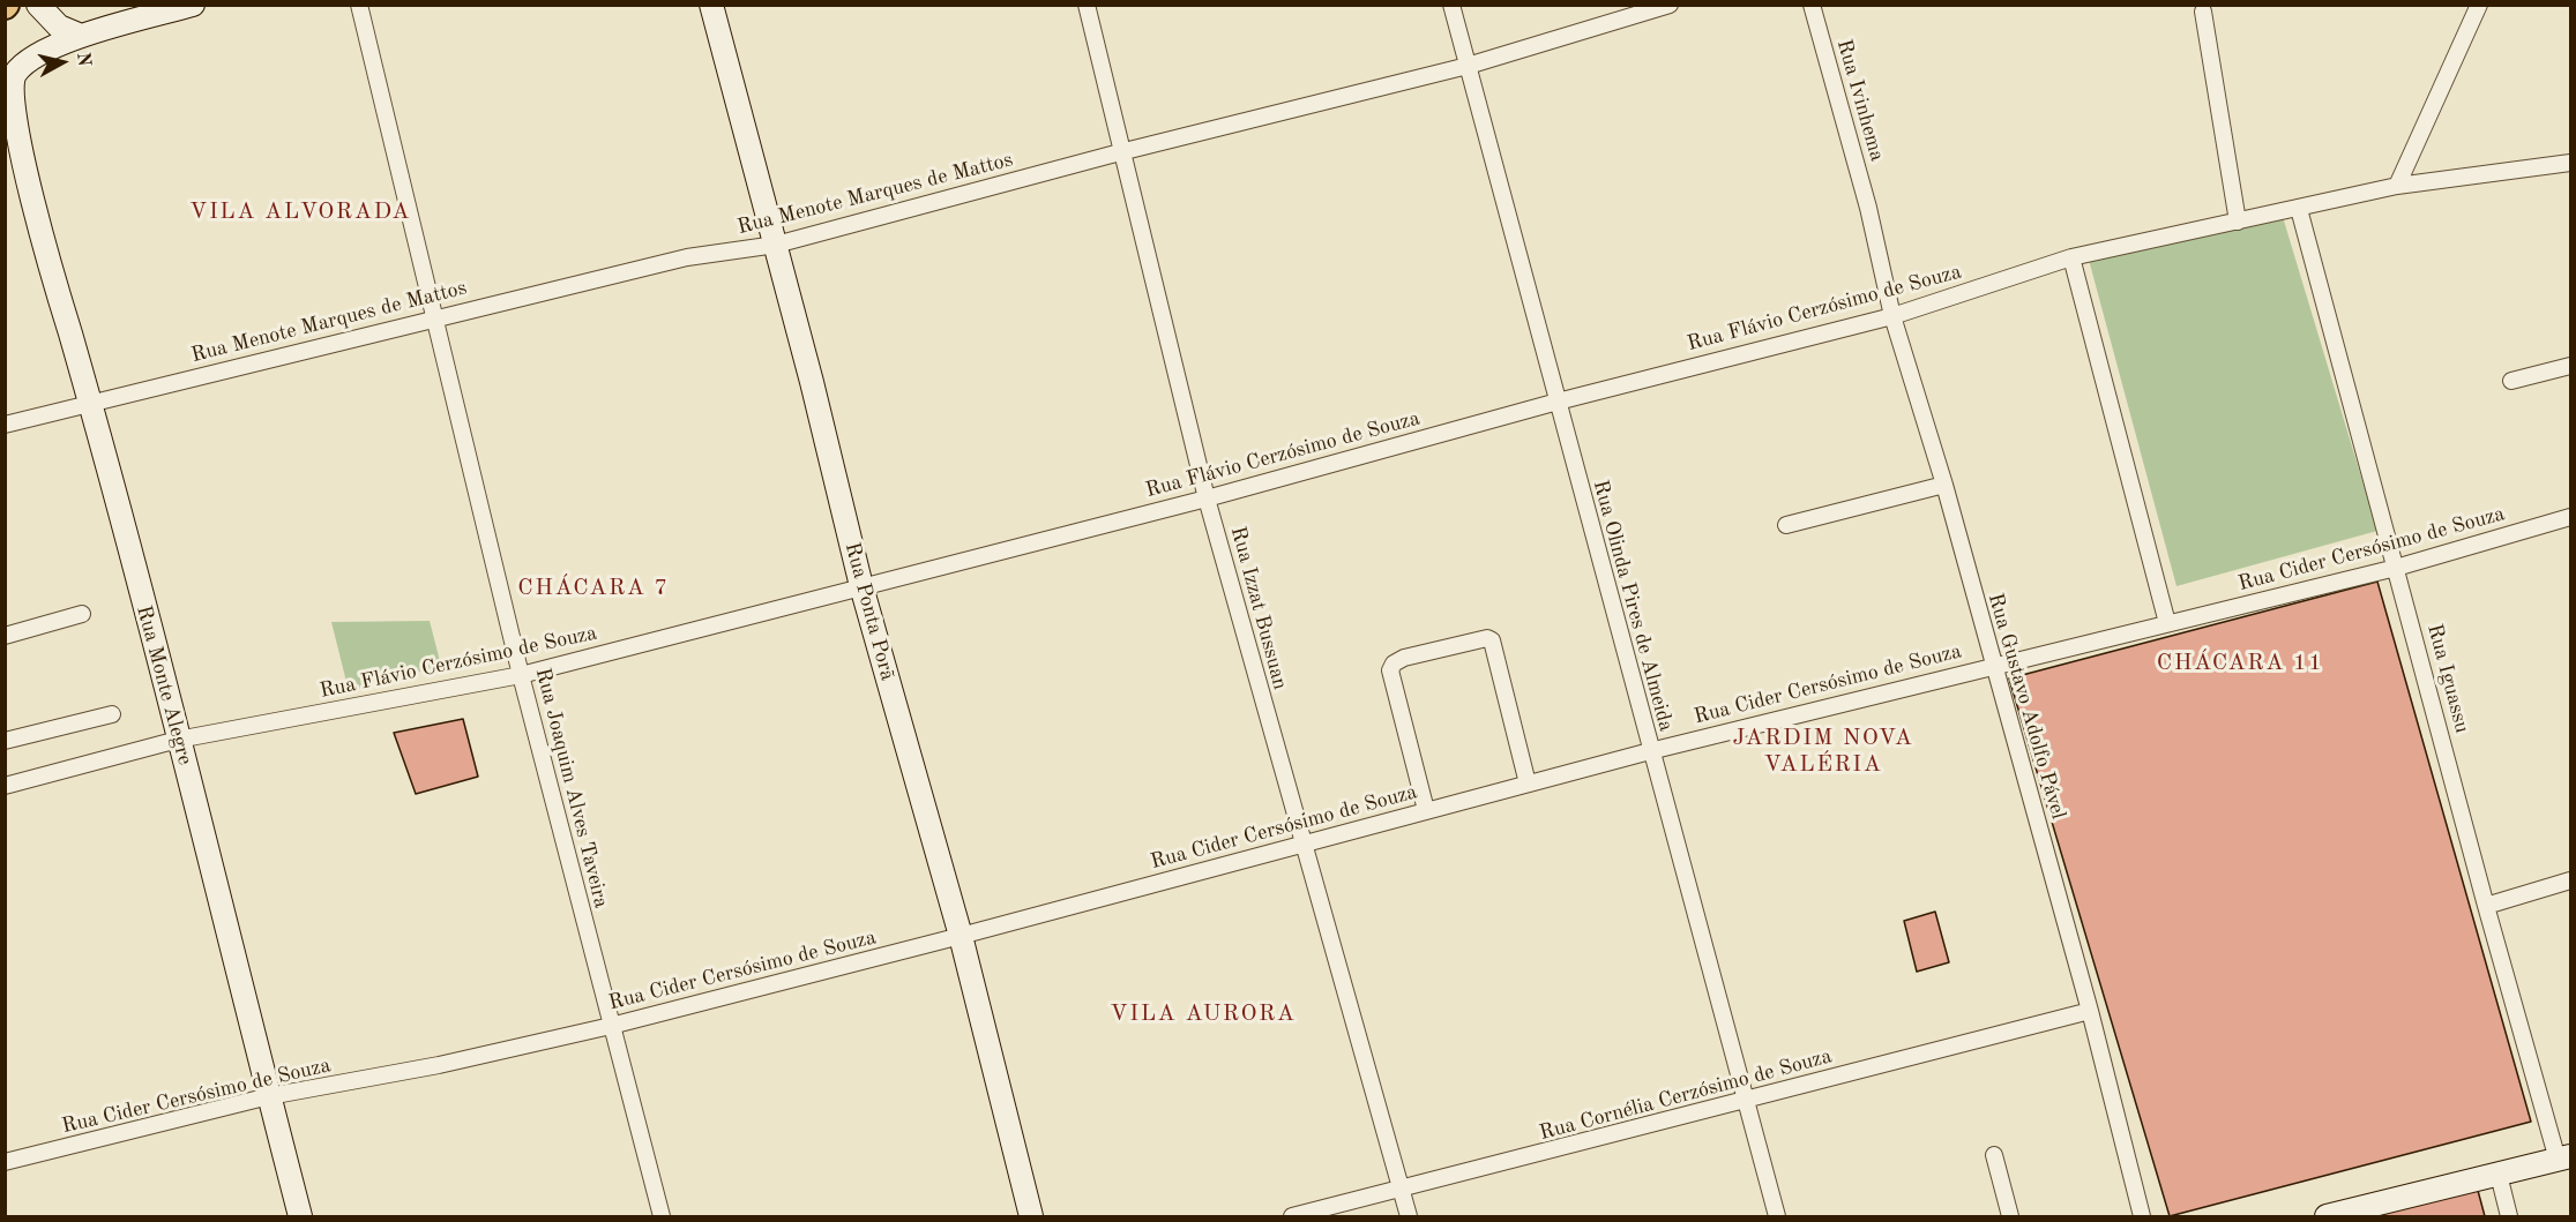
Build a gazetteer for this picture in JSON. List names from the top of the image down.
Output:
{
  "streets": {
    "street": [
      "Rua Ivinhema",
      "Rua Menote Marques de Mattos",
      "Rua Flávio Cerzósimo de Souza",
      "Rua Cider Cersósimo de Souza",
      "Rua Olinda Pires de Almeida",
      "Rua Izzat Bussuan",
      "Rua Ponta Porã",
      "Rua Iguassu",
      "Rua Monte Alegre",
      "Rua Gustavo Adolfo Pável",
      "Rua Joaquim Alves Taveira",
      "Rua Cornélia Cerzósimo de Souza"
    ]
  },
  "crossings": [
    ["Rua Ivinhema", "Rua Gustavo Adolfo Pável"],
    ["Rua Menote Marques de Mattos", "Rua Olinda Pires de Almeida"],
    ["Rua Menote Marques de Mattos", "Rua Izzat Bussuan"],
    ["Rua Menote Marques de Mattos", "Rua Ponta Porã"],
    ["Rua Menote Marques de Mattos", "Rua Monte Alegre"],
    ["Rua Menote Marques de Mattos", "Rua Joaquim Alves Taveira"],
    ["Rua Flávio Cerzósimo de Souza", "Rua Olinda Pires de Almeida"],
    ["Rua Flávio Cerzósimo de Souza", "Rua Izzat Bussuan"],
    ["Rua Flávio Cerzósimo de Souza", "Rua Ponta Porã"],
    ["Rua Flávio Cerzósimo de Souza", "Rua Iguassu"],
    ["Rua Flávio Cerzósimo de Souza", "Rua Monte Alegre"],
    ["Rua Flávio Cerzósimo de Souza", "Rua Gustavo Adolfo Pável"],
    ["Rua Flávio Cerzósimo de Souza", "Rua Joaquim Alves Taveira"],
    ["Rua Cider Cersósimo de Souza", "Rua Olinda Pires de Almeida"],
    ["Rua Cider Cersósimo de Souza", "Rua Izzat Bussuan"],
    ["Rua Cider Cersósimo de Souza", "Rua Ponta Porã"],
    ["Rua Cider Cersósimo de Souza", "Rua Iguassu"],
    ["Rua Cider Cersósimo de Souza", "Rua Monte Alegre"],
    ["Rua Cider Cersósimo de Souza", "Rua Gustavo Adolfo Pável"],
    ["Rua Cider Cersósimo de Souza", "Rua Joaquim Alves Taveira"],
    ["Rua Olinda Pires de Almeida", "Rua Cornélia Cerzósimo de Souza"],
    ["Rua Izzat Bussuan", "Rua Cornélia Cerzósimo de Souza"],
    ["Rua Gustavo Adolfo Pável", "Rua Cornélia Cerzósimo de Souza"]
  ],
  "districts": [
    "VILA ALVORADA",
    "CHÁCARA 7",
    "CHÁCARA 11",
    "JARDIM NOVA VALÉRIA",
    "VILA AURORA"
  ],
  "north": "right"
}
